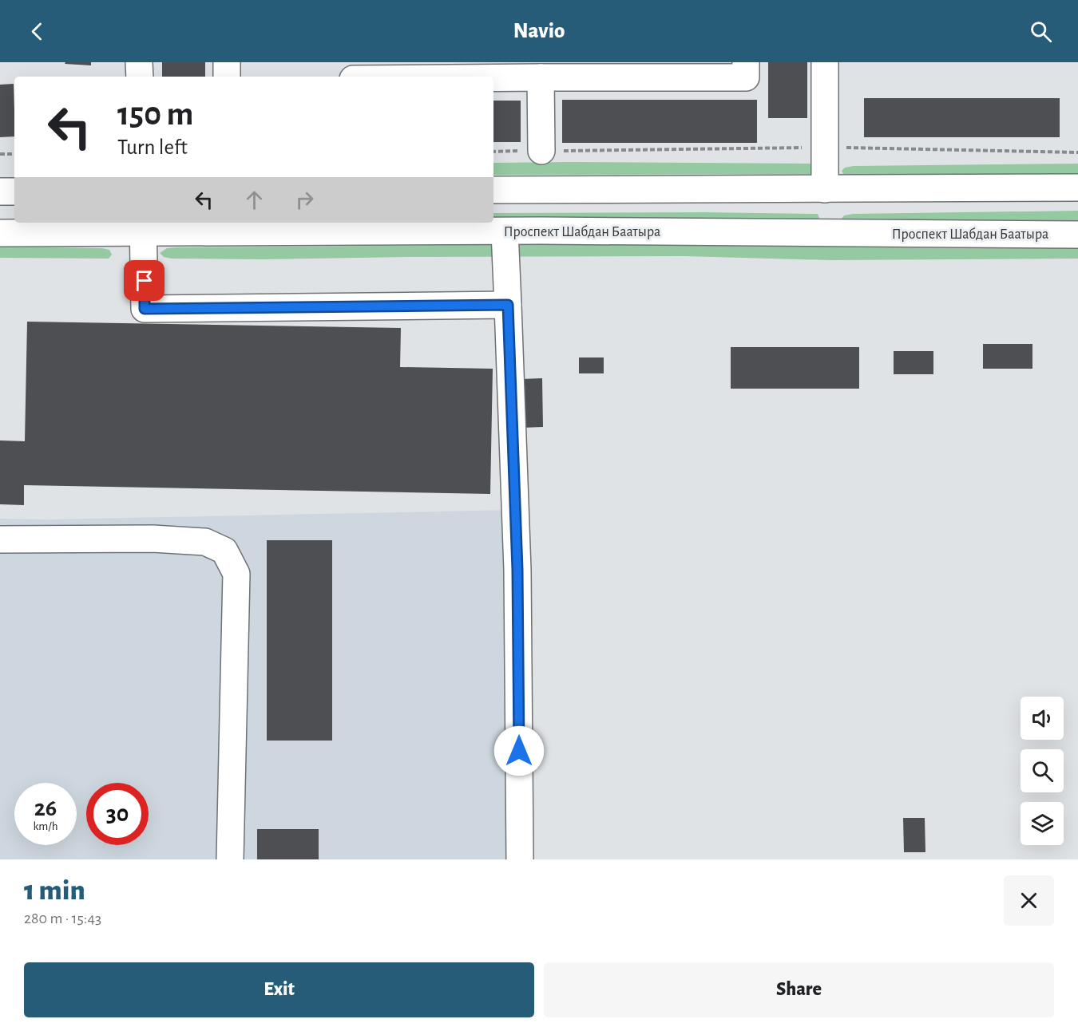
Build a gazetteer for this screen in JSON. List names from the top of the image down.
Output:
{
  "streets": {
    "main road": ["Проспект Шабдан Баатыра"]
  },
  "page": {
    "header": "Navio",
    "turn": ["150 m", "Turn left"],
    "speed": "26 km/h",
    "limit": "30",
    "heading": ["1 min", "280 m · 15:43"],
    "buttons": ["Exit", "Share"]
  }
}
